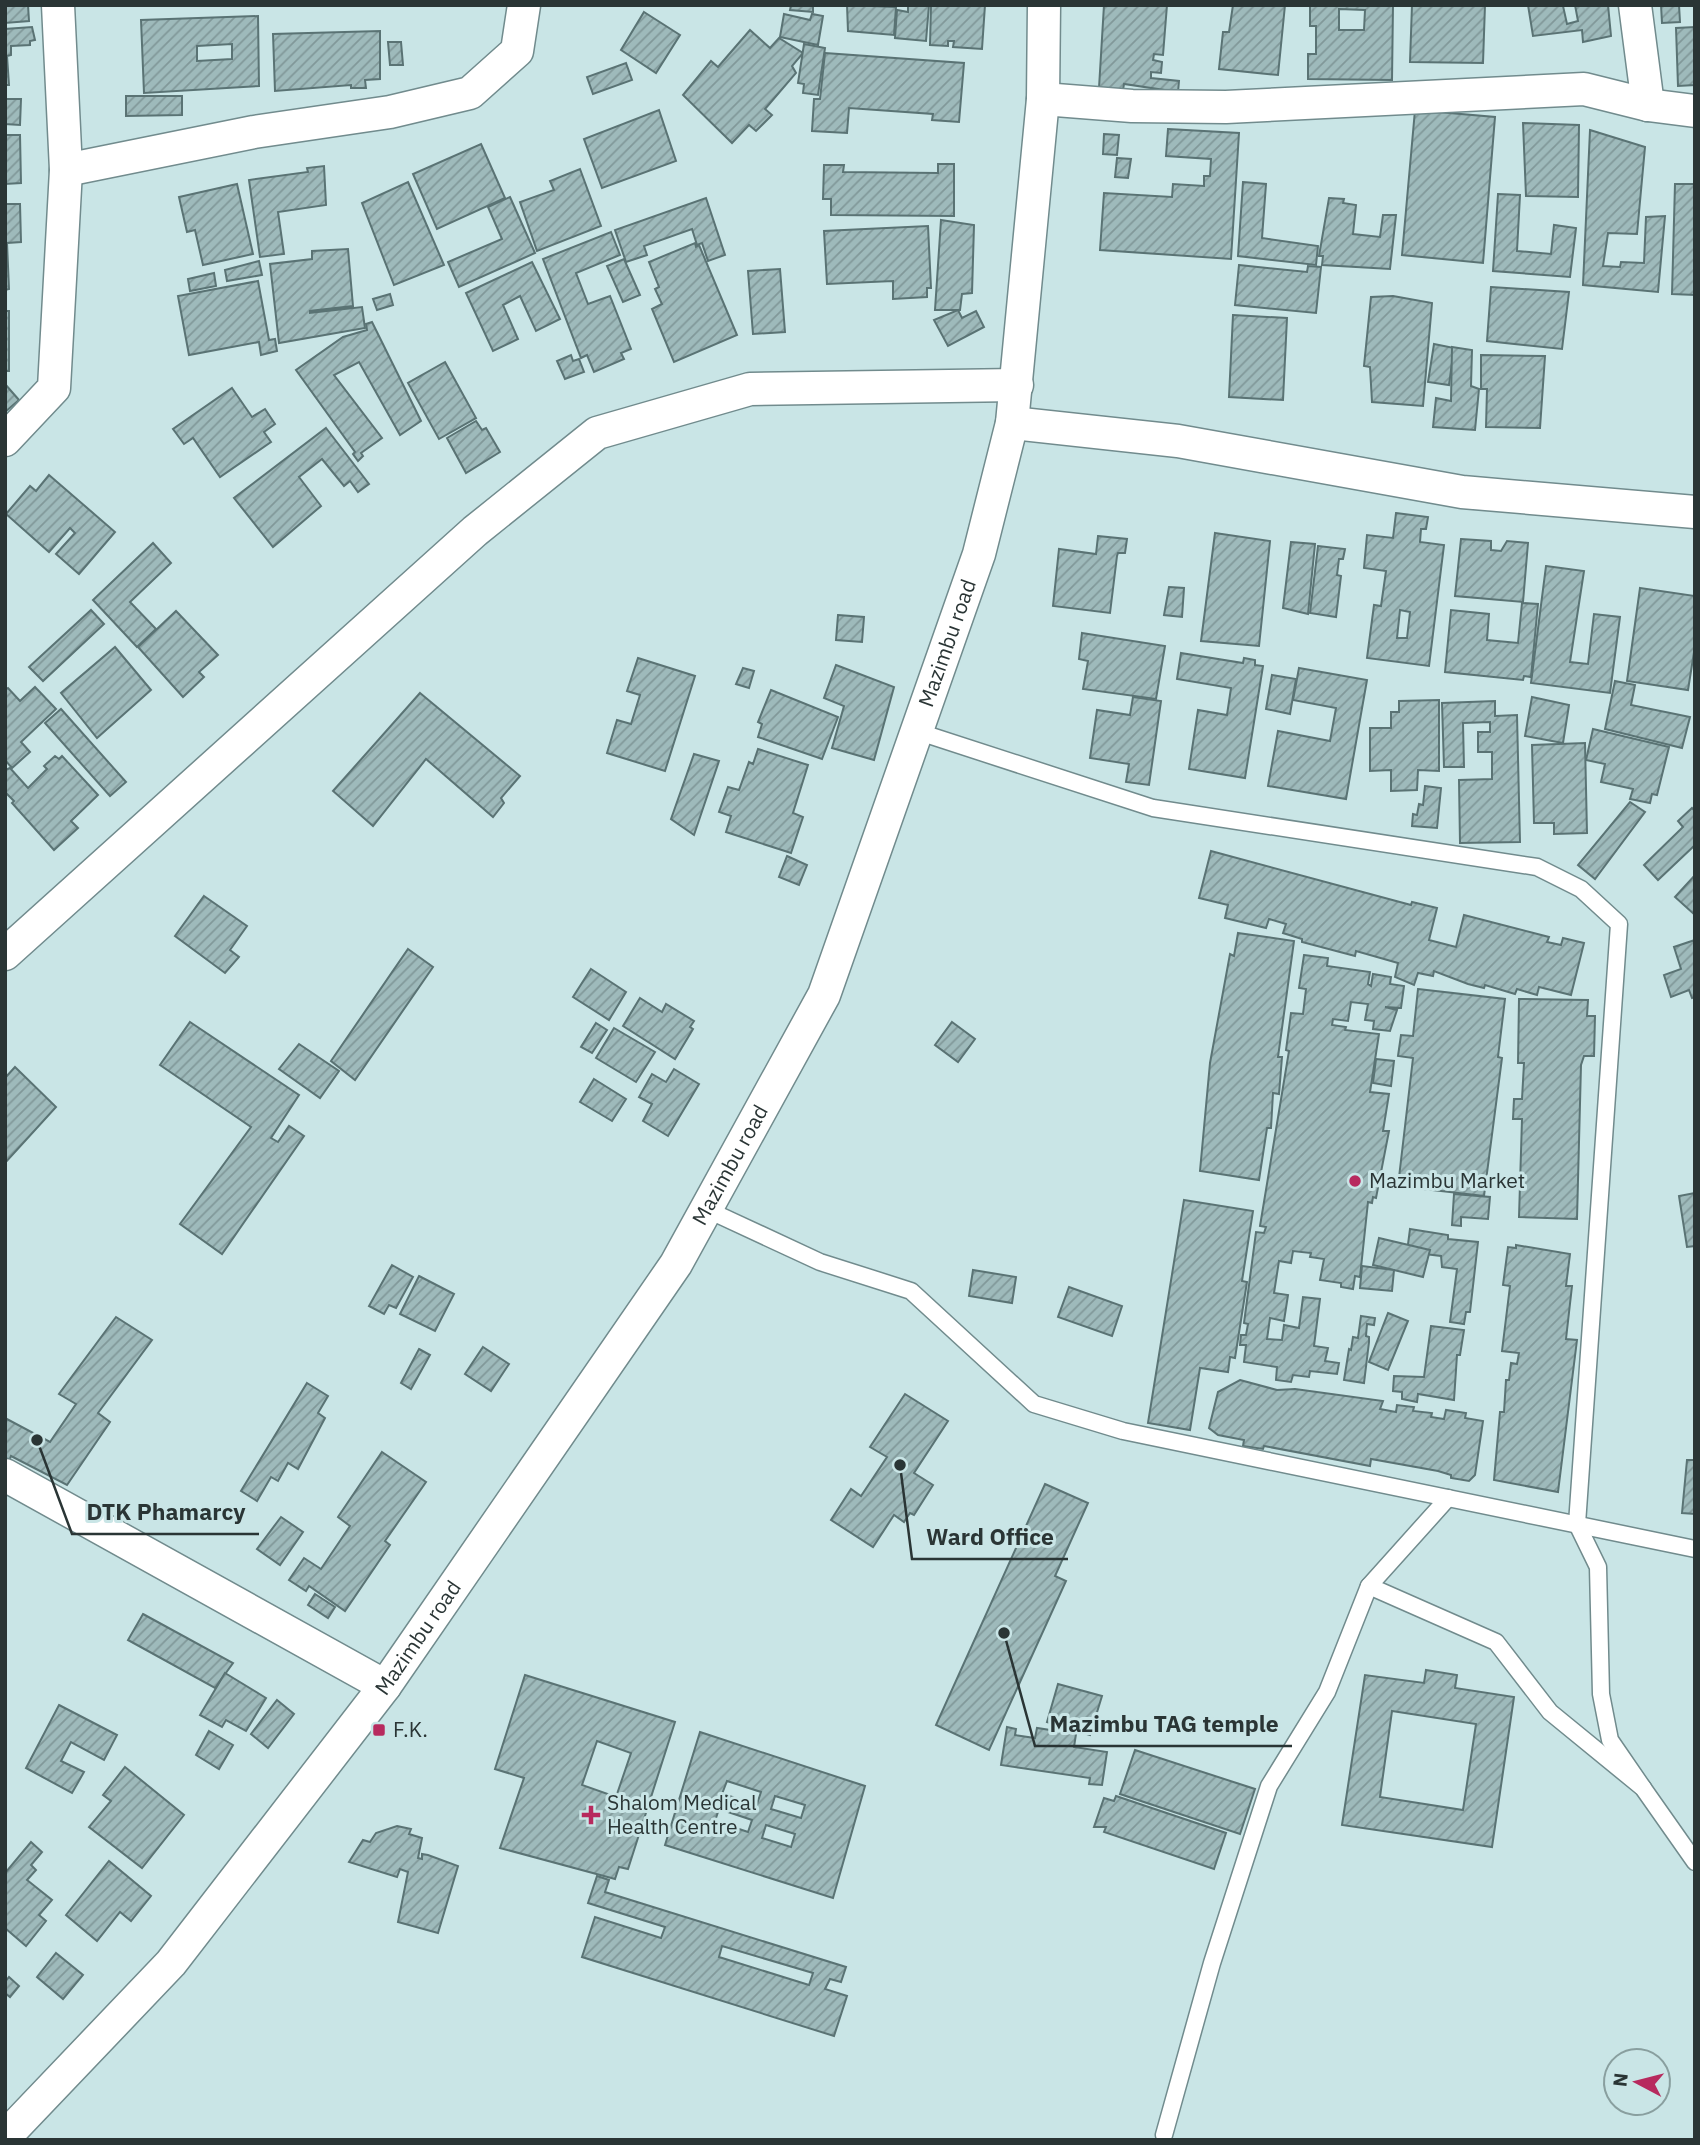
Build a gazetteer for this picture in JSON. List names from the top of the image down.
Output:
{
  "streets": {
    "street": ["Mazimbu road"]
  },
  "places": {
    "other": [
      "Mazimbu Market",
      "DTK Phamarcy",
      "Ward Office",
      "Mazimbu TAG temple"
    ],
    "transit": ["F.K."],
    "health": ["Shalom Medical Health Centre"]
  },
  "north": "left"
}
